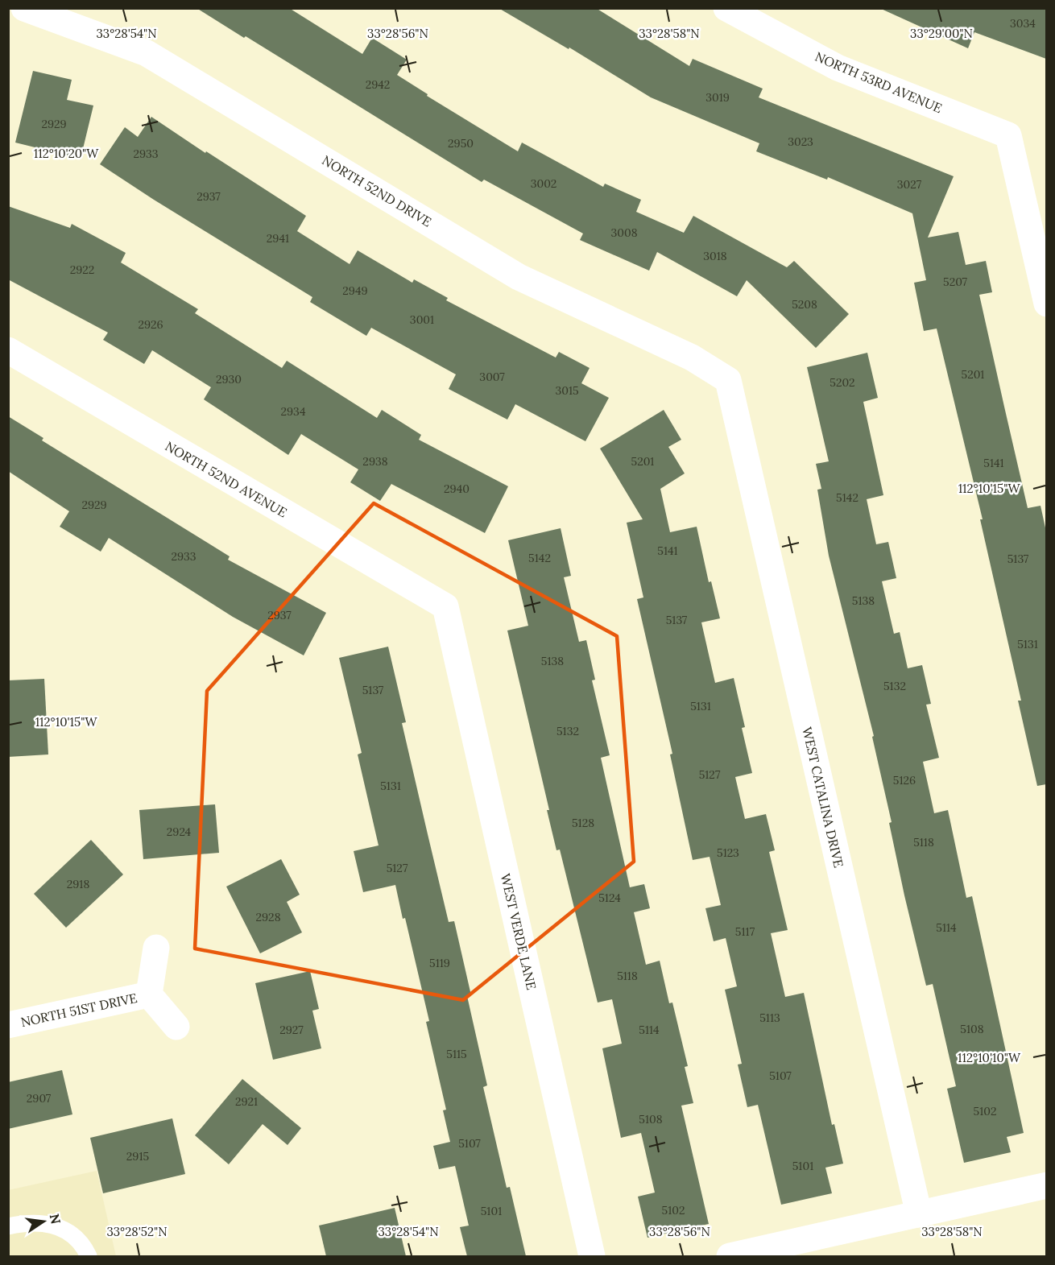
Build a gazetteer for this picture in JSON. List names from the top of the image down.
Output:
{
  "streets": {
    "street": [
      "NORTH 53RD AVENUE",
      "NORTH 52ND DRIVE",
      "NORTH 52ND AVENUE",
      "WEST CATALINA DRIVE",
      "WEST VERDE LANE",
      "NORTH 51ST DRIVE"
    ]
  },
  "crossings": [
    ["NORTH 52ND DRIVE", "WEST CATALINA DRIVE"],
    ["NORTH 52ND AVENUE", "WEST VERDE LANE"]
  ],
  "house_numbers": [
    "3034",
    "2942",
    "3019",
    "2929",
    "3023",
    "2950",
    "2933",
    "3002",
    "3027",
    "2937",
    "3008",
    "2941",
    "3018",
    "2922",
    "5207",
    "2949",
    "5208",
    "3001",
    "2926",
    "5201",
    "3007",
    "2930",
    "5202",
    "3015",
    "2934",
    "2938",
    "5201",
    "5141",
    "2940",
    "5142",
    "2929",
    "5141",
    "2933",
    "5142",
    "5137",
    "5138",
    "2937",
    "5137",
    "5131",
    "5138",
    "5132",
    "5137",
    "5131",
    "5132",
    "5127",
    "5126",
    "5131",
    "5128",
    "2924",
    "5118",
    "5123",
    "5127",
    "2918",
    "5124",
    "2928",
    "5114",
    "5117",
    "5119",
    "5118",
    "5113",
    "5108",
    "2927",
    "5114",
    "5115",
    "5107",
    "2907",
    "2921",
    "5102",
    "5108",
    "5107",
    "2915",
    "5101",
    "5102",
    "5101"
  ],
  "north": "right",
  "coordinates": [
    "33°28'54\"N",
    "33°28'56\"N",
    "33°29'00\"N",
    "33°28'58\"N",
    "112°10'20\"W",
    "112°10'15\"W",
    "112°10'10\"W",
    "33°28'52\"N"
  ]
}
